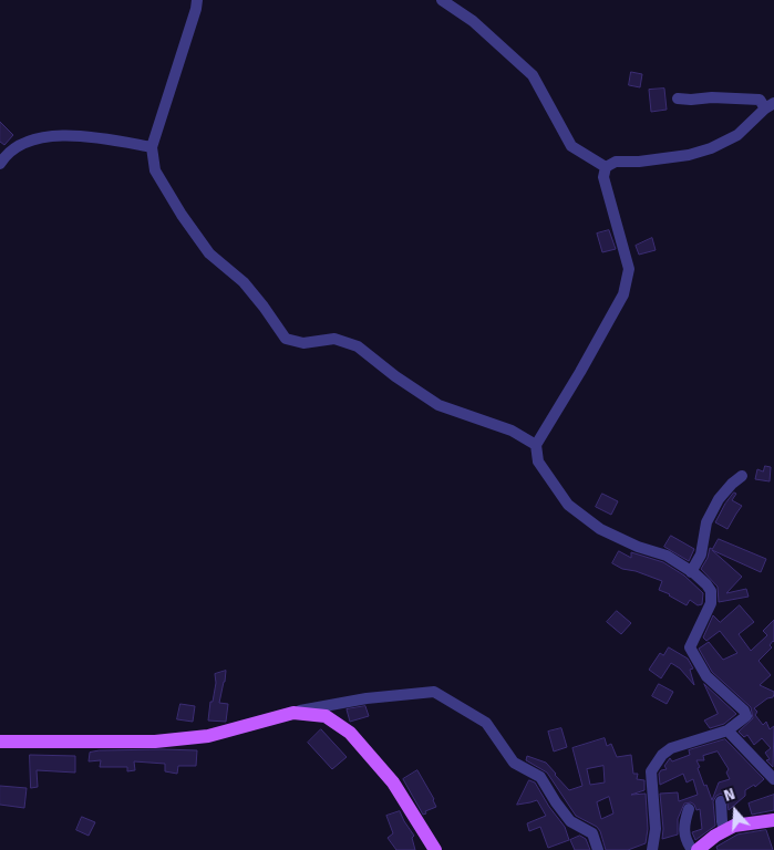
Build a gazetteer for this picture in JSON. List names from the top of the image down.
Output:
{
  "north": "top"
}
